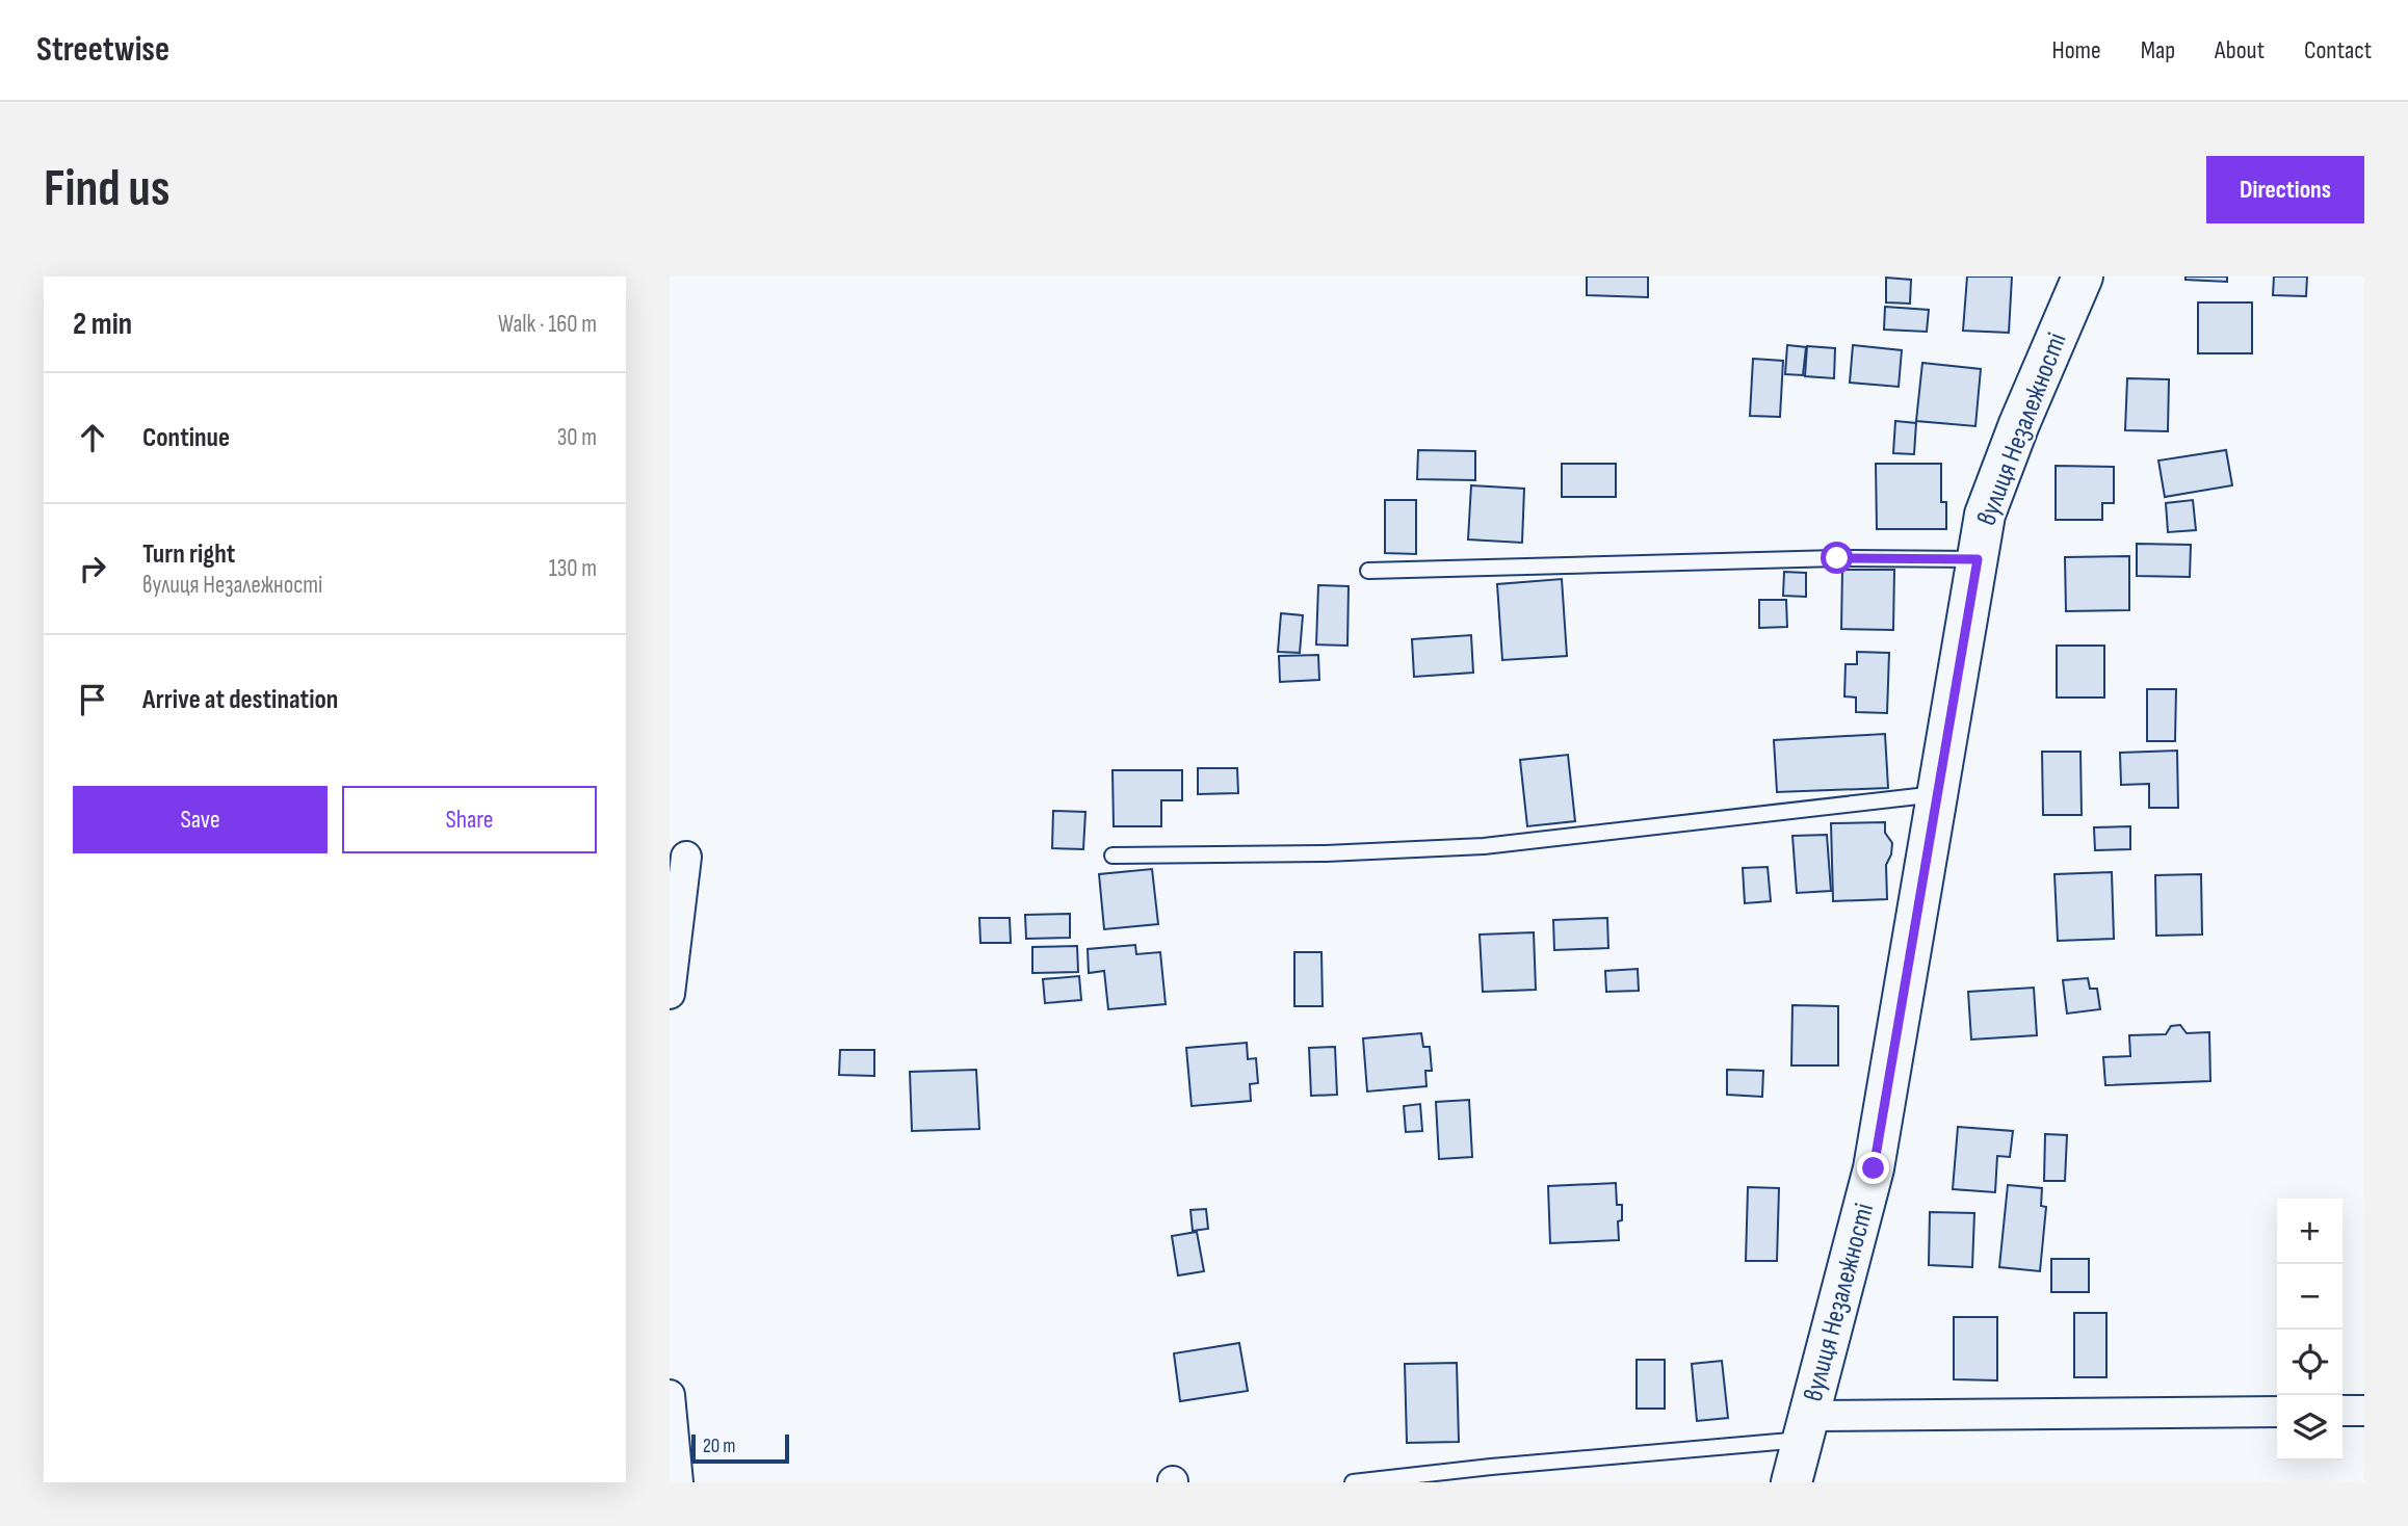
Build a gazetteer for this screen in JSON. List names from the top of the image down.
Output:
{
  "streets": {
    "street": ["вулиця Незалежності"]
  },
  "scale_bar": "20 m",
  "page": {
    "header": "Streetwise",
    "nav": [
      "Home",
      "Map",
      "About",
      "Contact"
    ],
    "buttons": [
      "Directions",
      ["Save", "Share"]
    ],
    "title": "Find us",
    "heading": ["2 min", "Walk · 160 m"],
    "list": [
      ["Continue", "30 m"],
      ["Turn right", "вулиця Незалежності", "130 m"],
      "Arrive at destination"
    ],
    "map_buttons": ["+", "−"],
    "scale": "20 m"
  }
}
